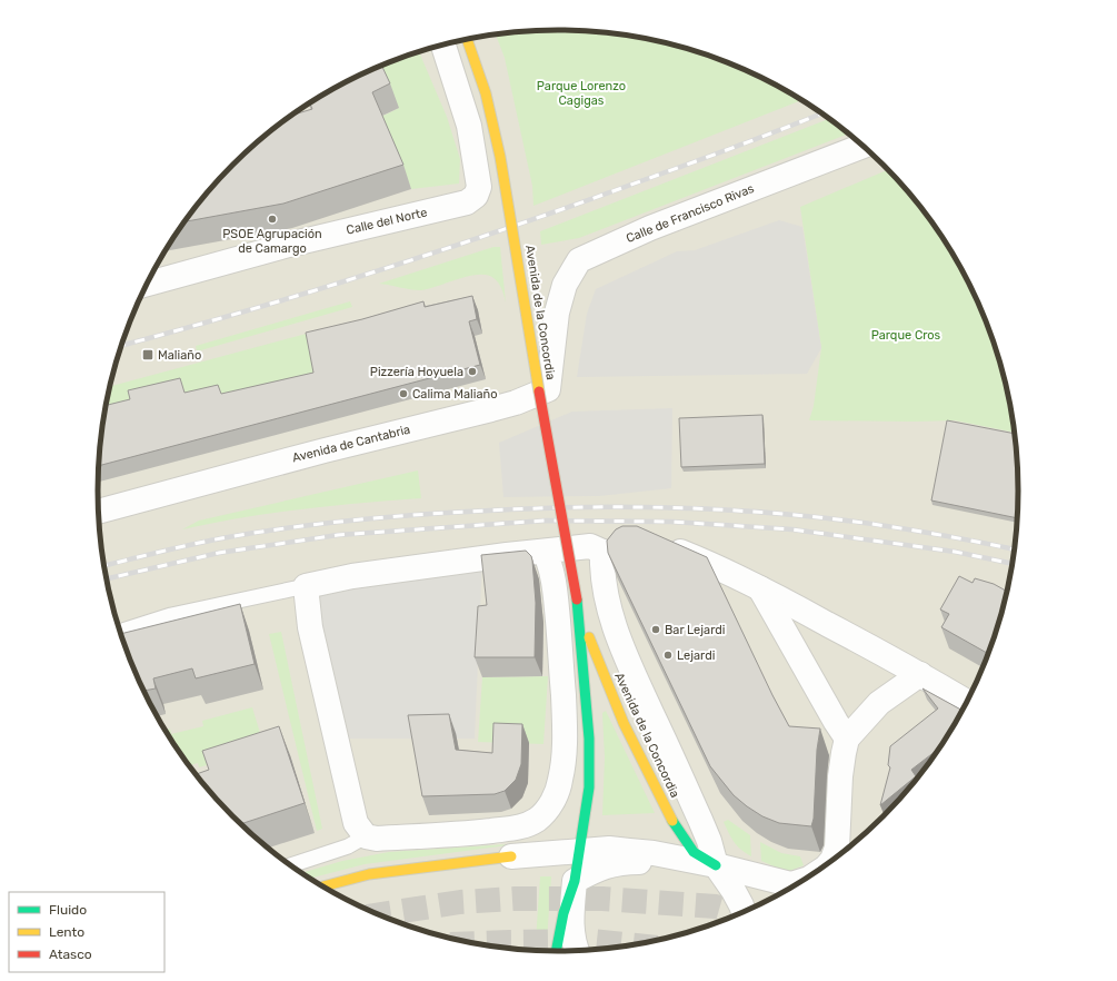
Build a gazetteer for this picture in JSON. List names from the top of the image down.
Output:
{
  "streets": {
    "main road": ["Avenida de la Concordia"],
    "street": ["Calle de Francisco Rivas", "Calle del Norte", "Avenida de Cantabria"]
  },
  "crossings": [
    ["Calle de Francisco Rivas", "Avenida de Cantabria"]
  ],
  "parks": ["Parque Lorenzo Cagigas", "Parque Cros"],
  "places": {
    "other": [
      "PSOE Agrupación de Camargo",
      "Pizzería Hoyuela",
      "Calima Maliaño",
      "Bar Lejardi",
      "Lejardi"
    ],
    "transit": ["Maliaño"]
  },
  "legend": ["Fluido", "Lento", "Atasco"]
}
